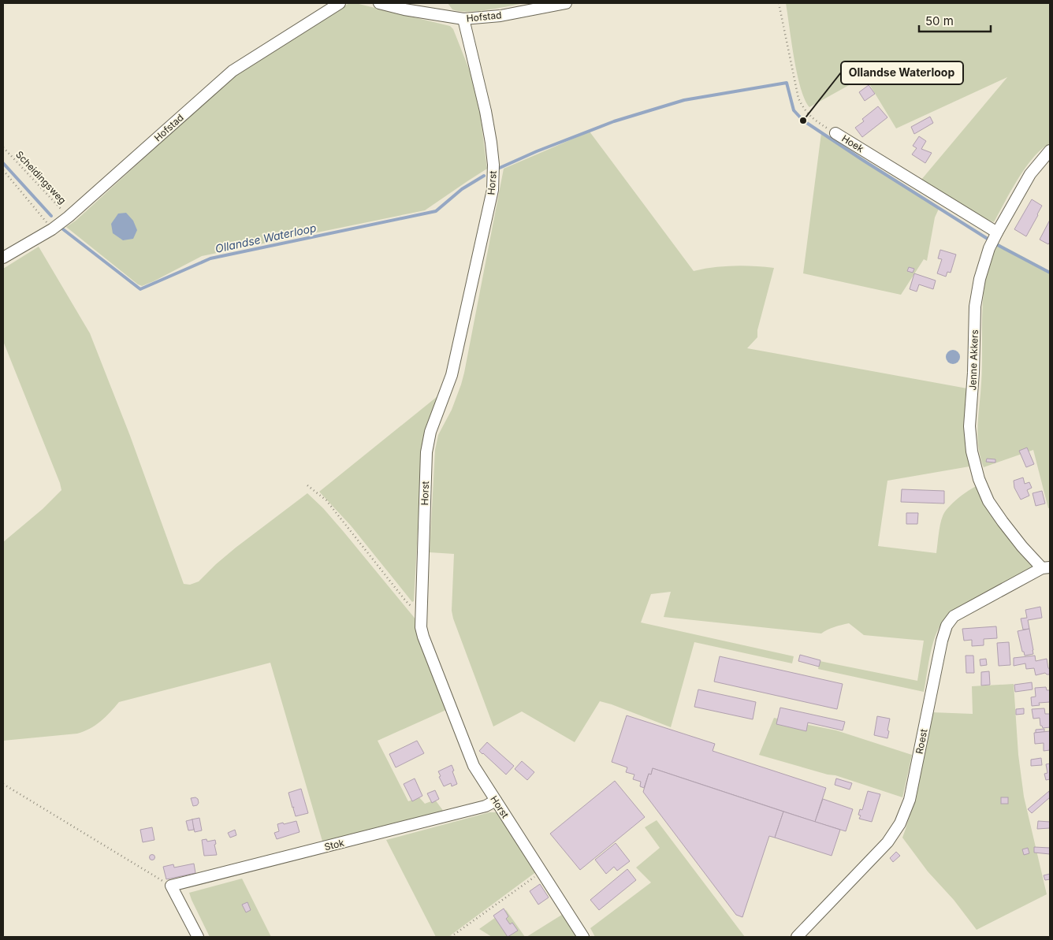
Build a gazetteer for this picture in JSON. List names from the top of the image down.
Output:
{
  "streets": {
    "street": [
      "Hofstad",
      "Hoek",
      "Horst",
      "Jenne Akkers",
      "Roest",
      "Stok"
    ],
    "path": ["Scheidingsweg"]
  },
  "crossings": [
    ["Hofstad", "Scheidingsweg"],
    ["Hofstad", "Horst"],
    ["Hoek", "Jenne Akkers"],
    ["Horst", "Stok"],
    ["Jenne Akkers", "Roest"]
  ],
  "water": ["Ollandse Waterloop"],
  "places": ["Ollandse Waterloop"],
  "scale_bar": "50 m"
}
